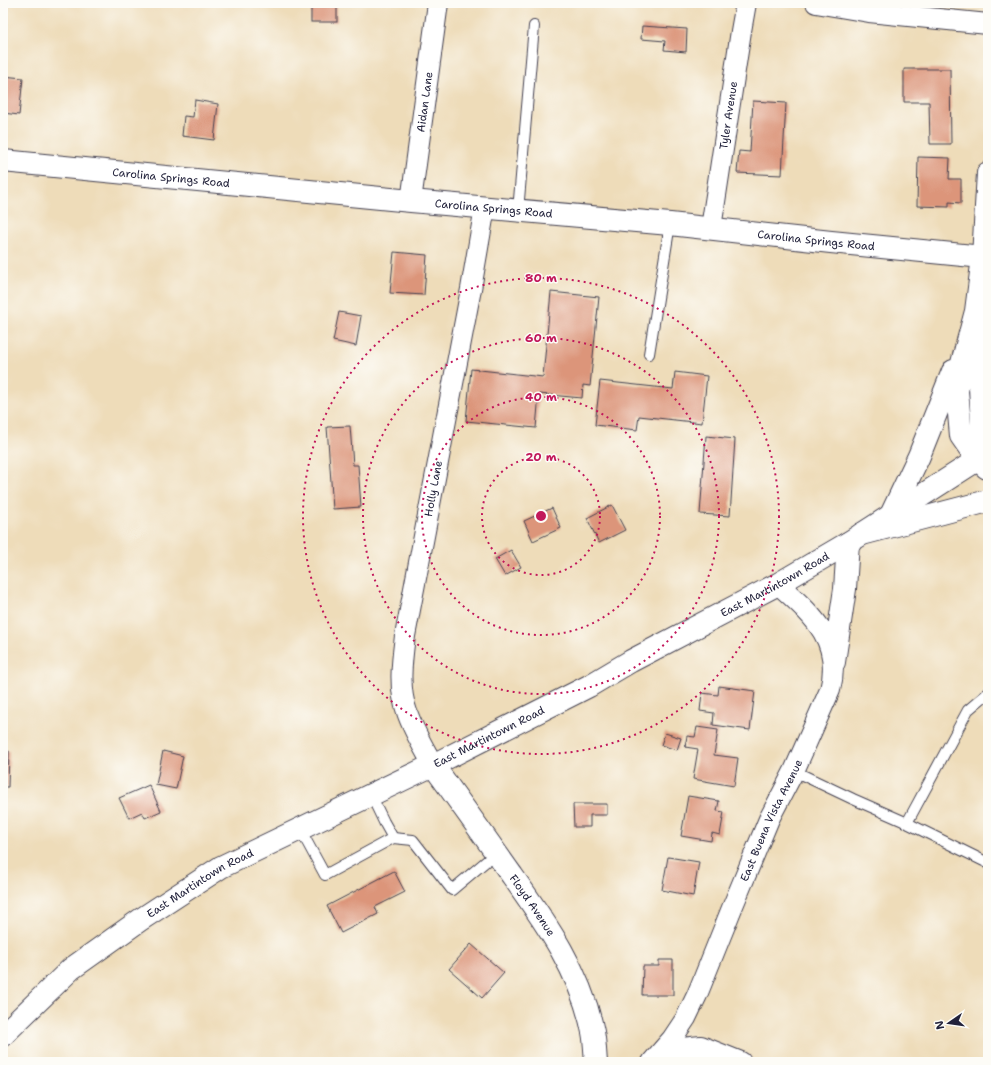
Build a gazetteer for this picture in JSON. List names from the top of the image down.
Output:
{
  "streets": {
    "main road": ["Carolina Springs Road", "East Martintown Road", "Floyd Avenue"],
    "street": [
      "Aidan Lane",
      "Tyler Avenue",
      "Holly Lane",
      "East Buena Vista Avenue"
    ]
  },
  "crossings": [
    ["Aidan Lane", "Carolina Springs Road"],
    ["Tyler Avenue", "Carolina Springs Road"],
    ["Carolina Springs Road", "Holly Lane"],
    ["Holly Lane", "East Martintown Road"],
    ["Holly Lane", "Floyd Avenue"],
    ["East Martintown Road", "East Buena Vista Avenue"],
    ["East Martintown Road", "Floyd Avenue"]
  ],
  "north": "left",
  "rings": [
    "80 m",
    "60 m",
    "40 m",
    "20 m"
  ]
}
